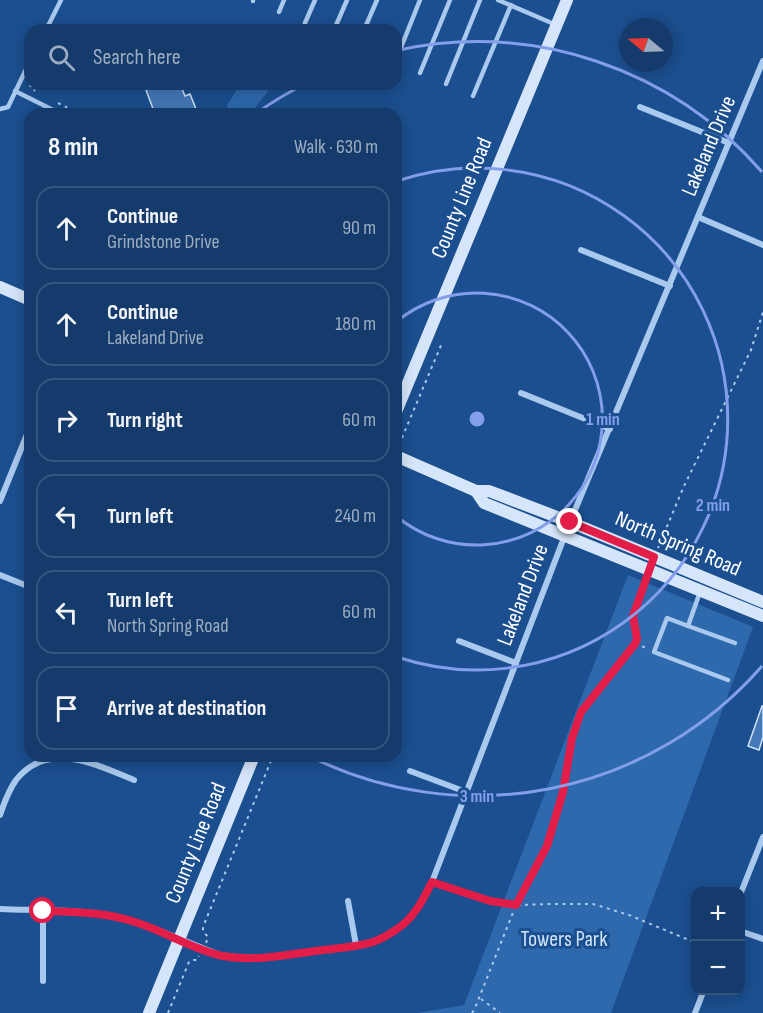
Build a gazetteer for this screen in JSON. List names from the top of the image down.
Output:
{
  "streets": {
    "main road": ["County Line Road", "North Spring Road"],
    "street": ["Lakeland Drive"]
  },
  "crossings": [
    ["Lakeland Drive", "County Line Road"],
    ["Lakeland Drive", "North Spring Road"]
  ],
  "parks": ["Towers Park"],
  "north": "left",
  "page": {
    "search": "Search here",
    "heading": ["8 min", "Walk · 630 m"],
    "list": [
      ["Continue", "Grindstone Drive", "90 m"],
      ["Continue", "Lakeland Drive", "180 m"],
      ["Turn right", "60 m"],
      ["Turn left", "240 m"],
      ["Turn left", "North Spring Road", "60 m"],
      "Arrive at destination"
    ],
    "map_buttons": ["+", "−"]
  },
  "rings": ["1 min", "2 min", "3 min"]
}
